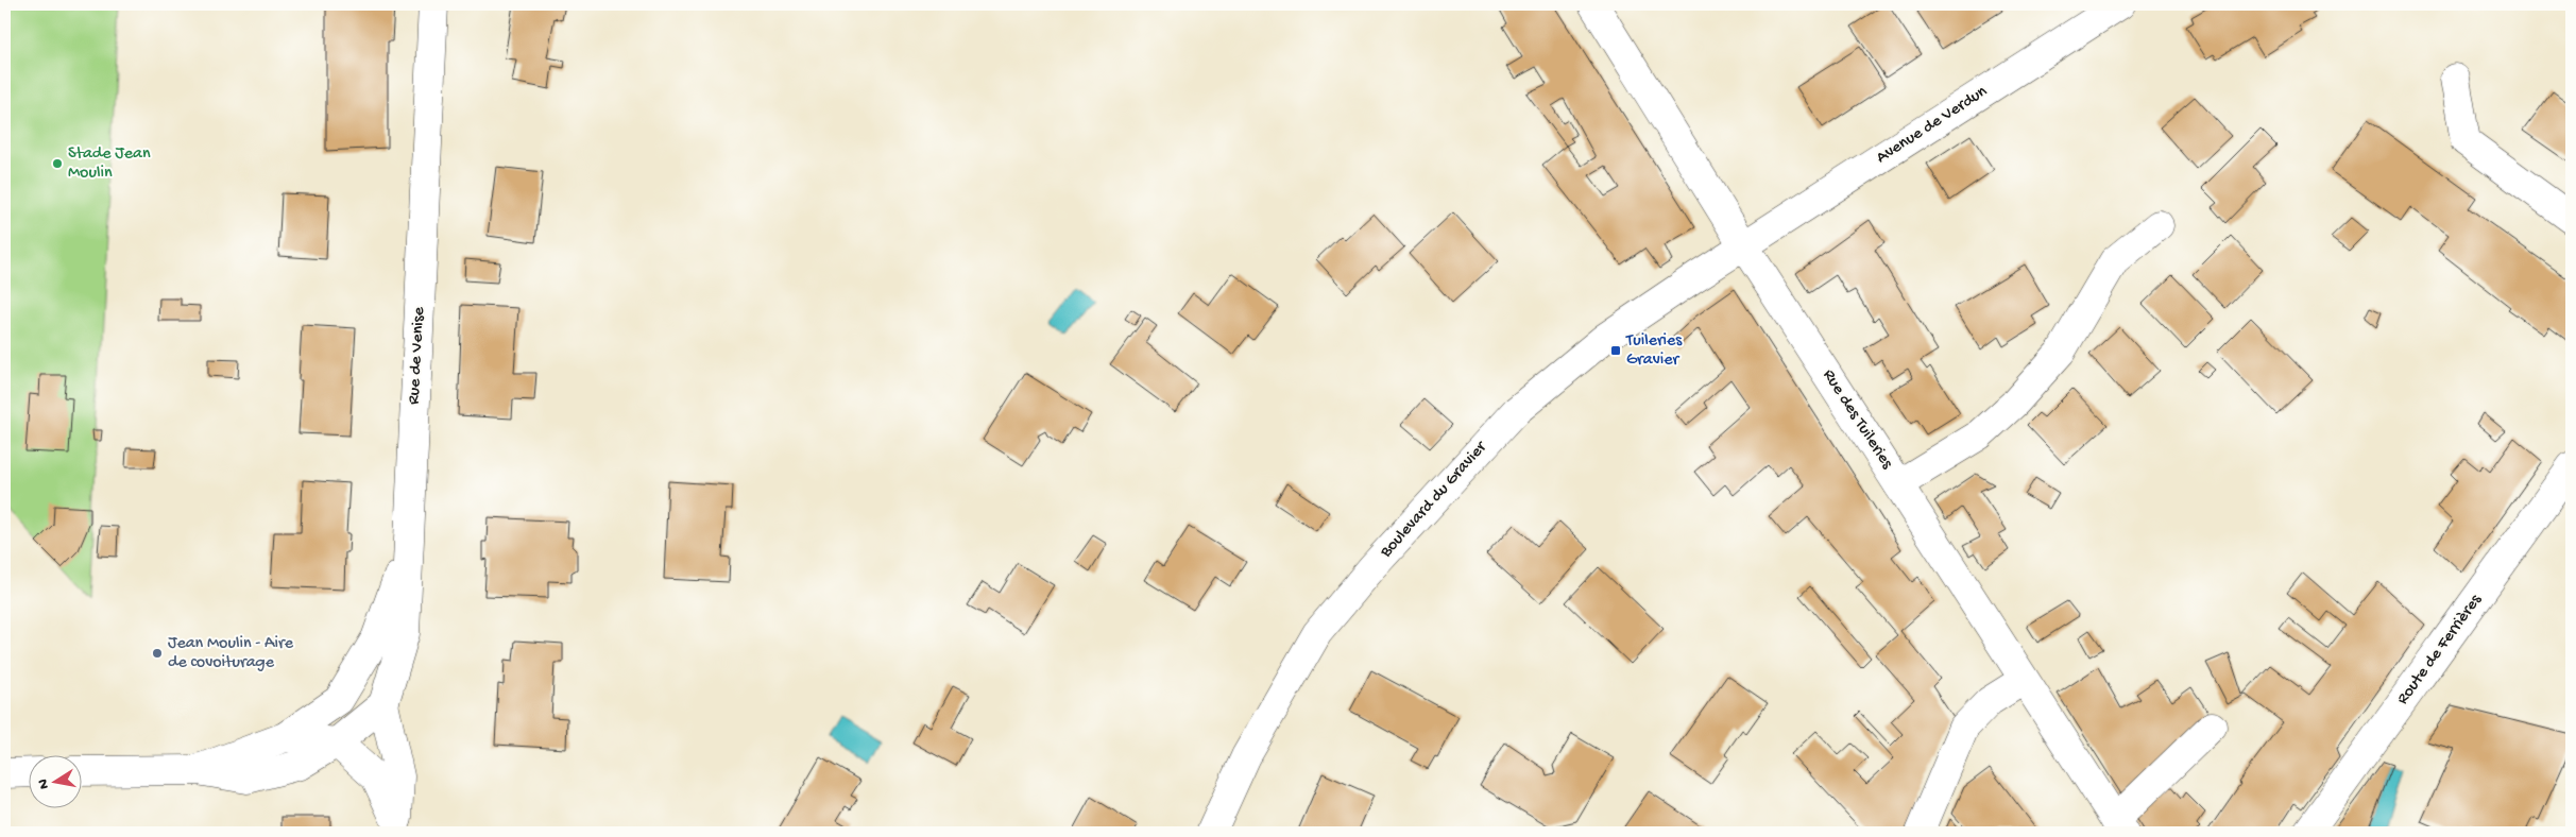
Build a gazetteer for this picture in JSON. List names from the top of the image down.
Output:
{
  "streets": {
    "street": [
      "Avenue de Verdun",
      "Rue de Venise",
      "Rue des Tuileries",
      "Boulevard du Gravier",
      "Route de Ferrières"
    ]
  },
  "crossings": [
    ["Avenue de Verdun", "Rue des Tuileries"],
    ["Avenue de Verdun", "Boulevard du Gravier"],
    ["Rue des Tuileries", "Boulevard du Gravier"]
  ],
  "places": {
    "other": ["Stade Jean Moulin", "Jean Moulin - Aire de covoiturage"],
    "transit": ["Tuileries Gravier"]
  },
  "north": "left"
}
